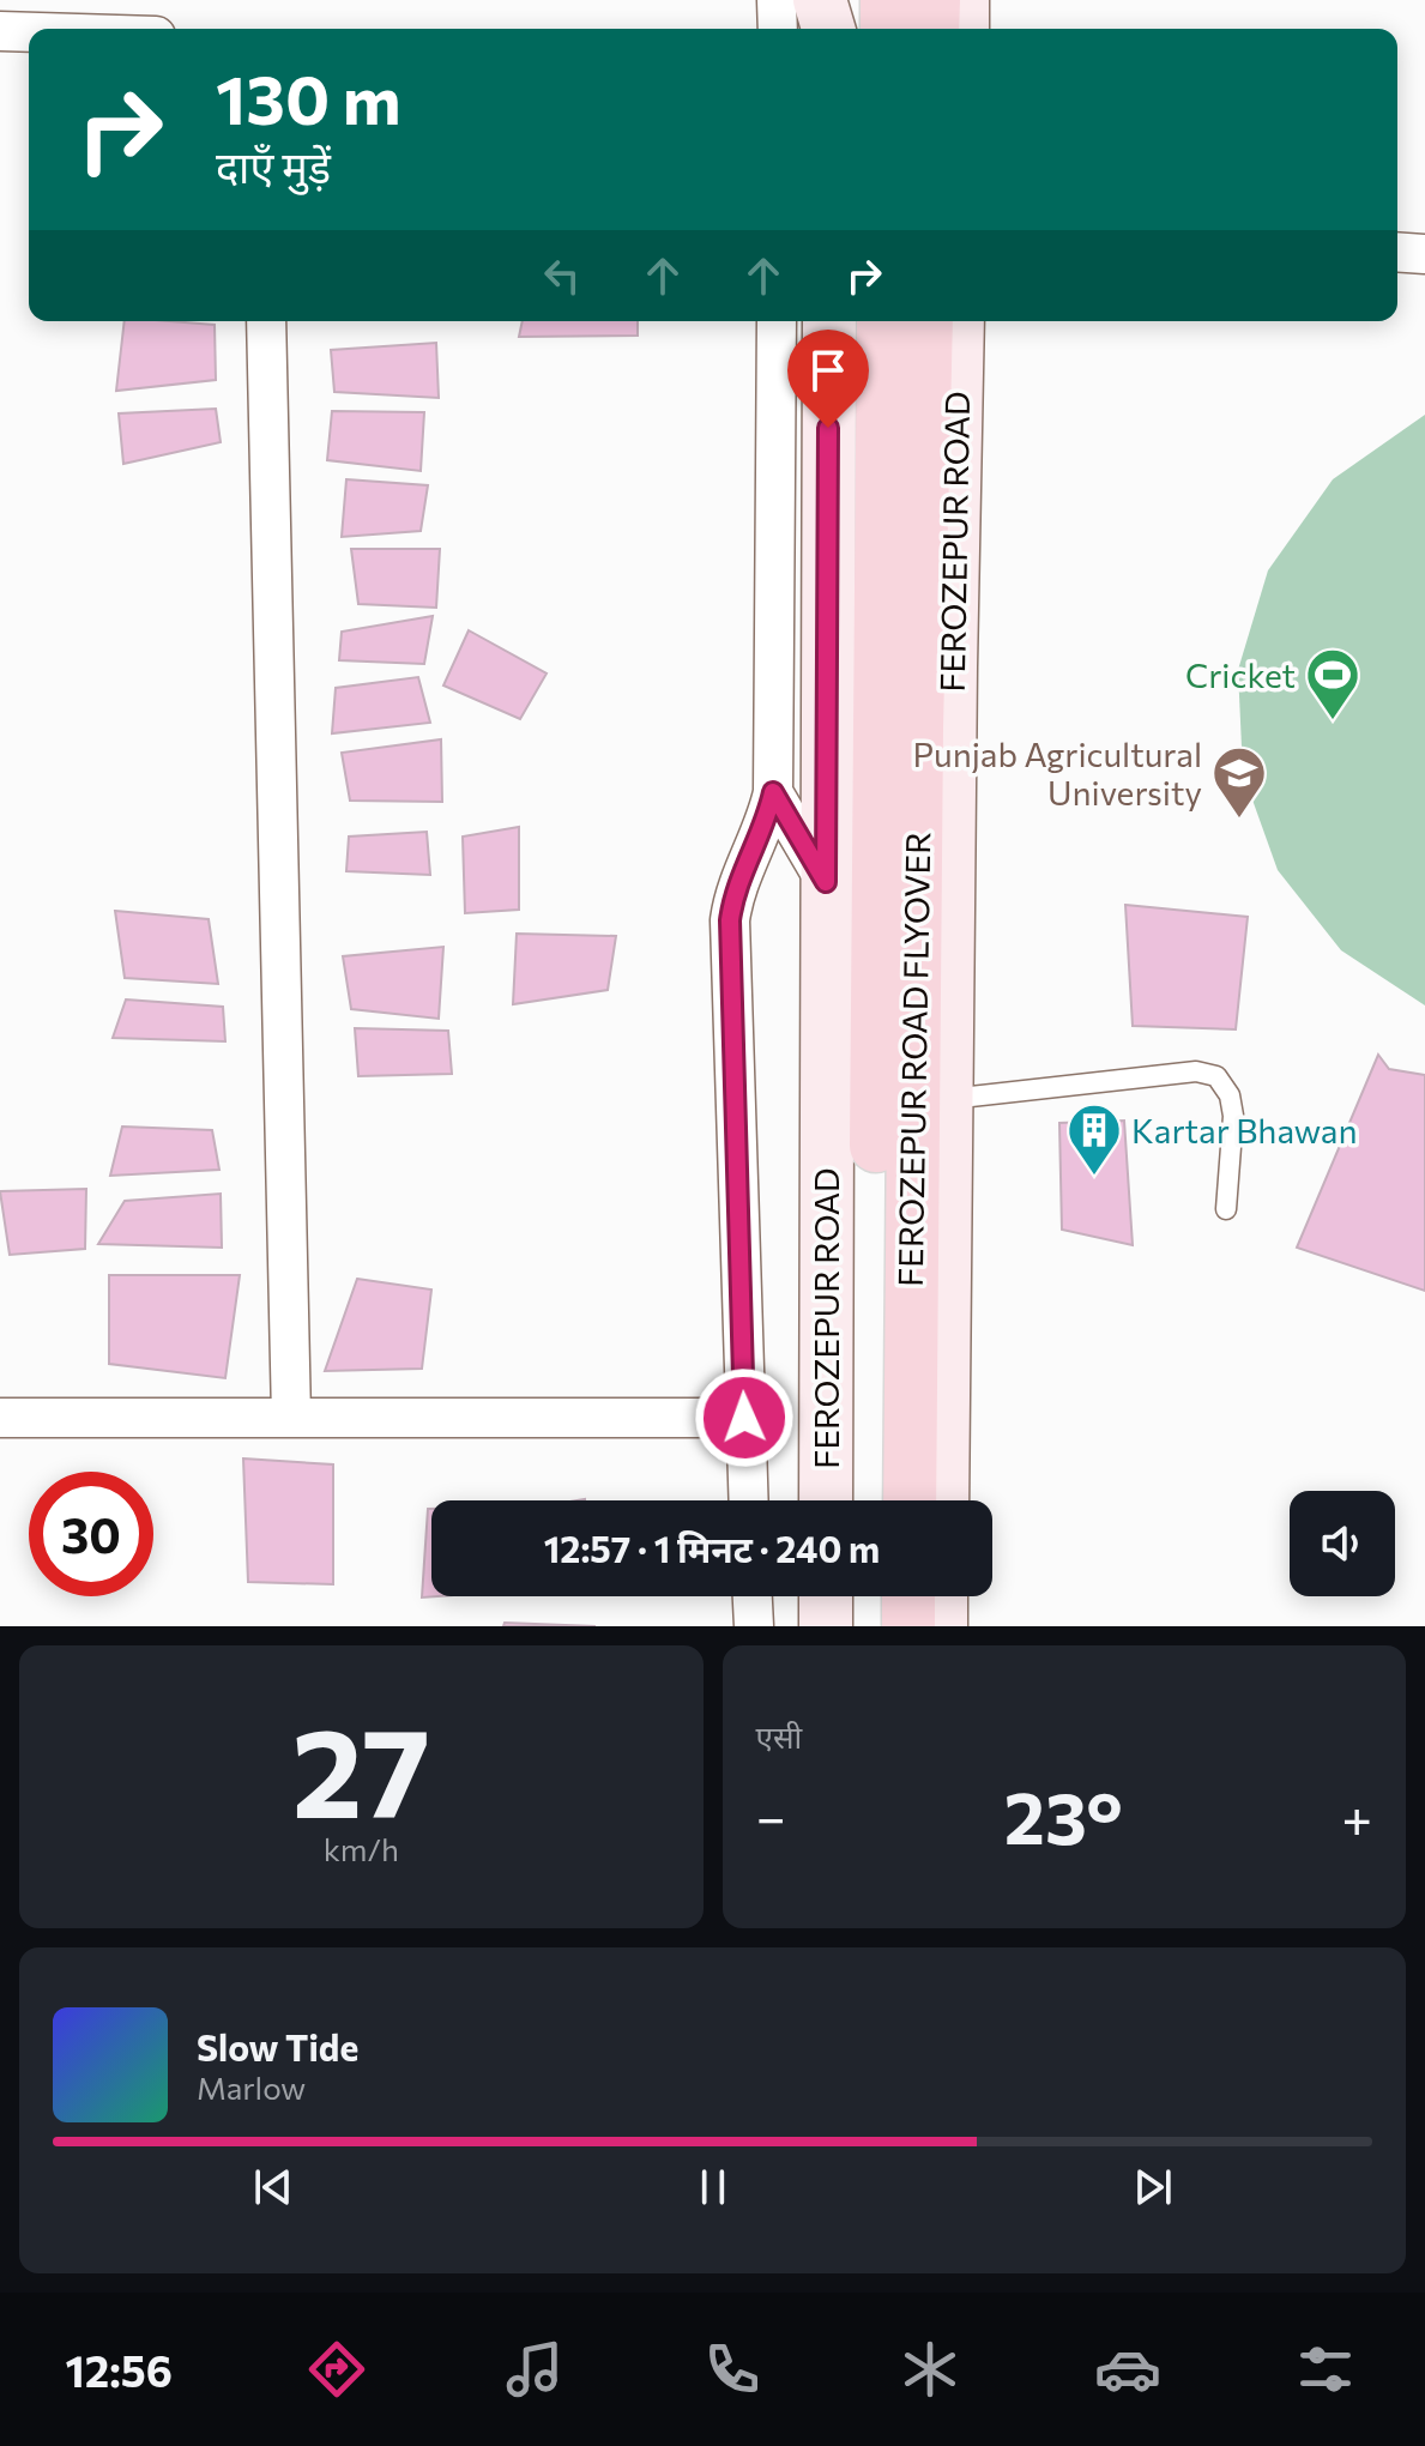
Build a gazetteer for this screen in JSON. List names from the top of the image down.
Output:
{
  "streets": {
    "main road": ["FEROZEPUR ROAD", "FEROZEPUR ROAD FLYOVER"]
  },
  "places": {
    "sports": ["Cricket"],
    "school or university": ["Punjab Agricultural University"],
    "building": ["Kartar Bhawan"]
  },
  "page": {
    "turn": ["130 m", "दाएँ मुड़ें"],
    "limit": "30",
    "trip": "12:57 · 1 मिनट · 240 m",
    "tile": [
      ["27", "km/h"],
      "एसी"
    ],
    "heat": ["−", "23°", "+"],
    "song": ["Slow Tide", "Marlow"],
    "tabs": "12:56"
  }
}
